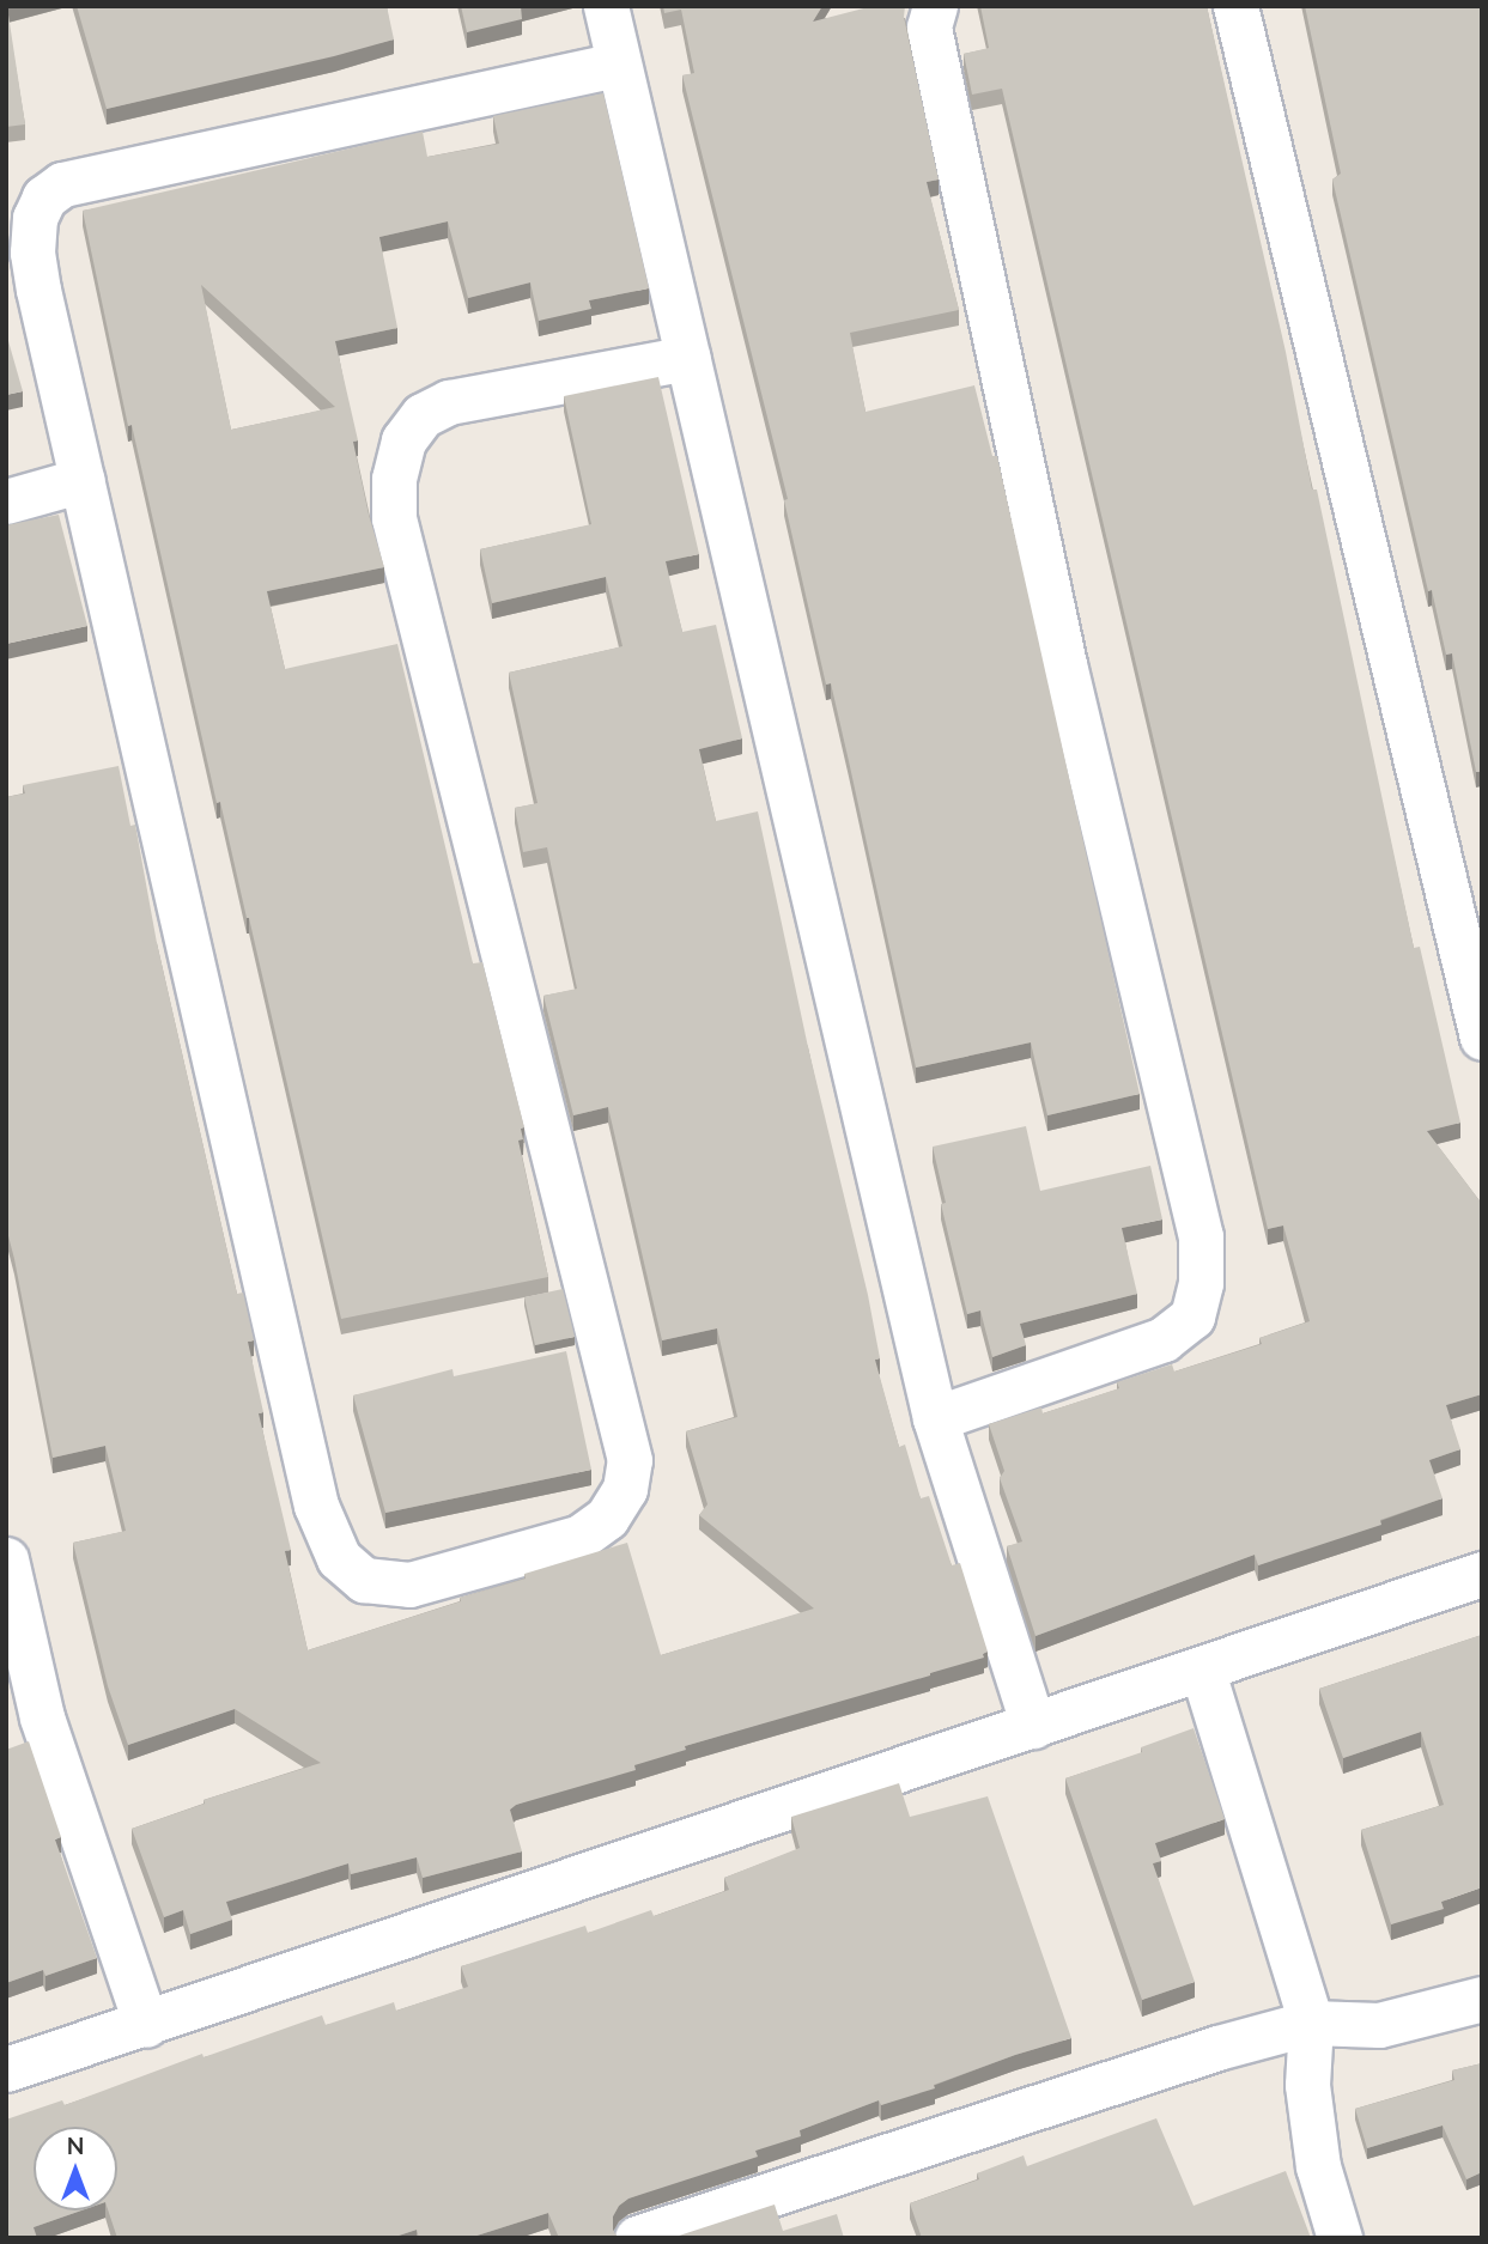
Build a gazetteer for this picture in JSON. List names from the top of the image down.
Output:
{
  "north": "top"
}
